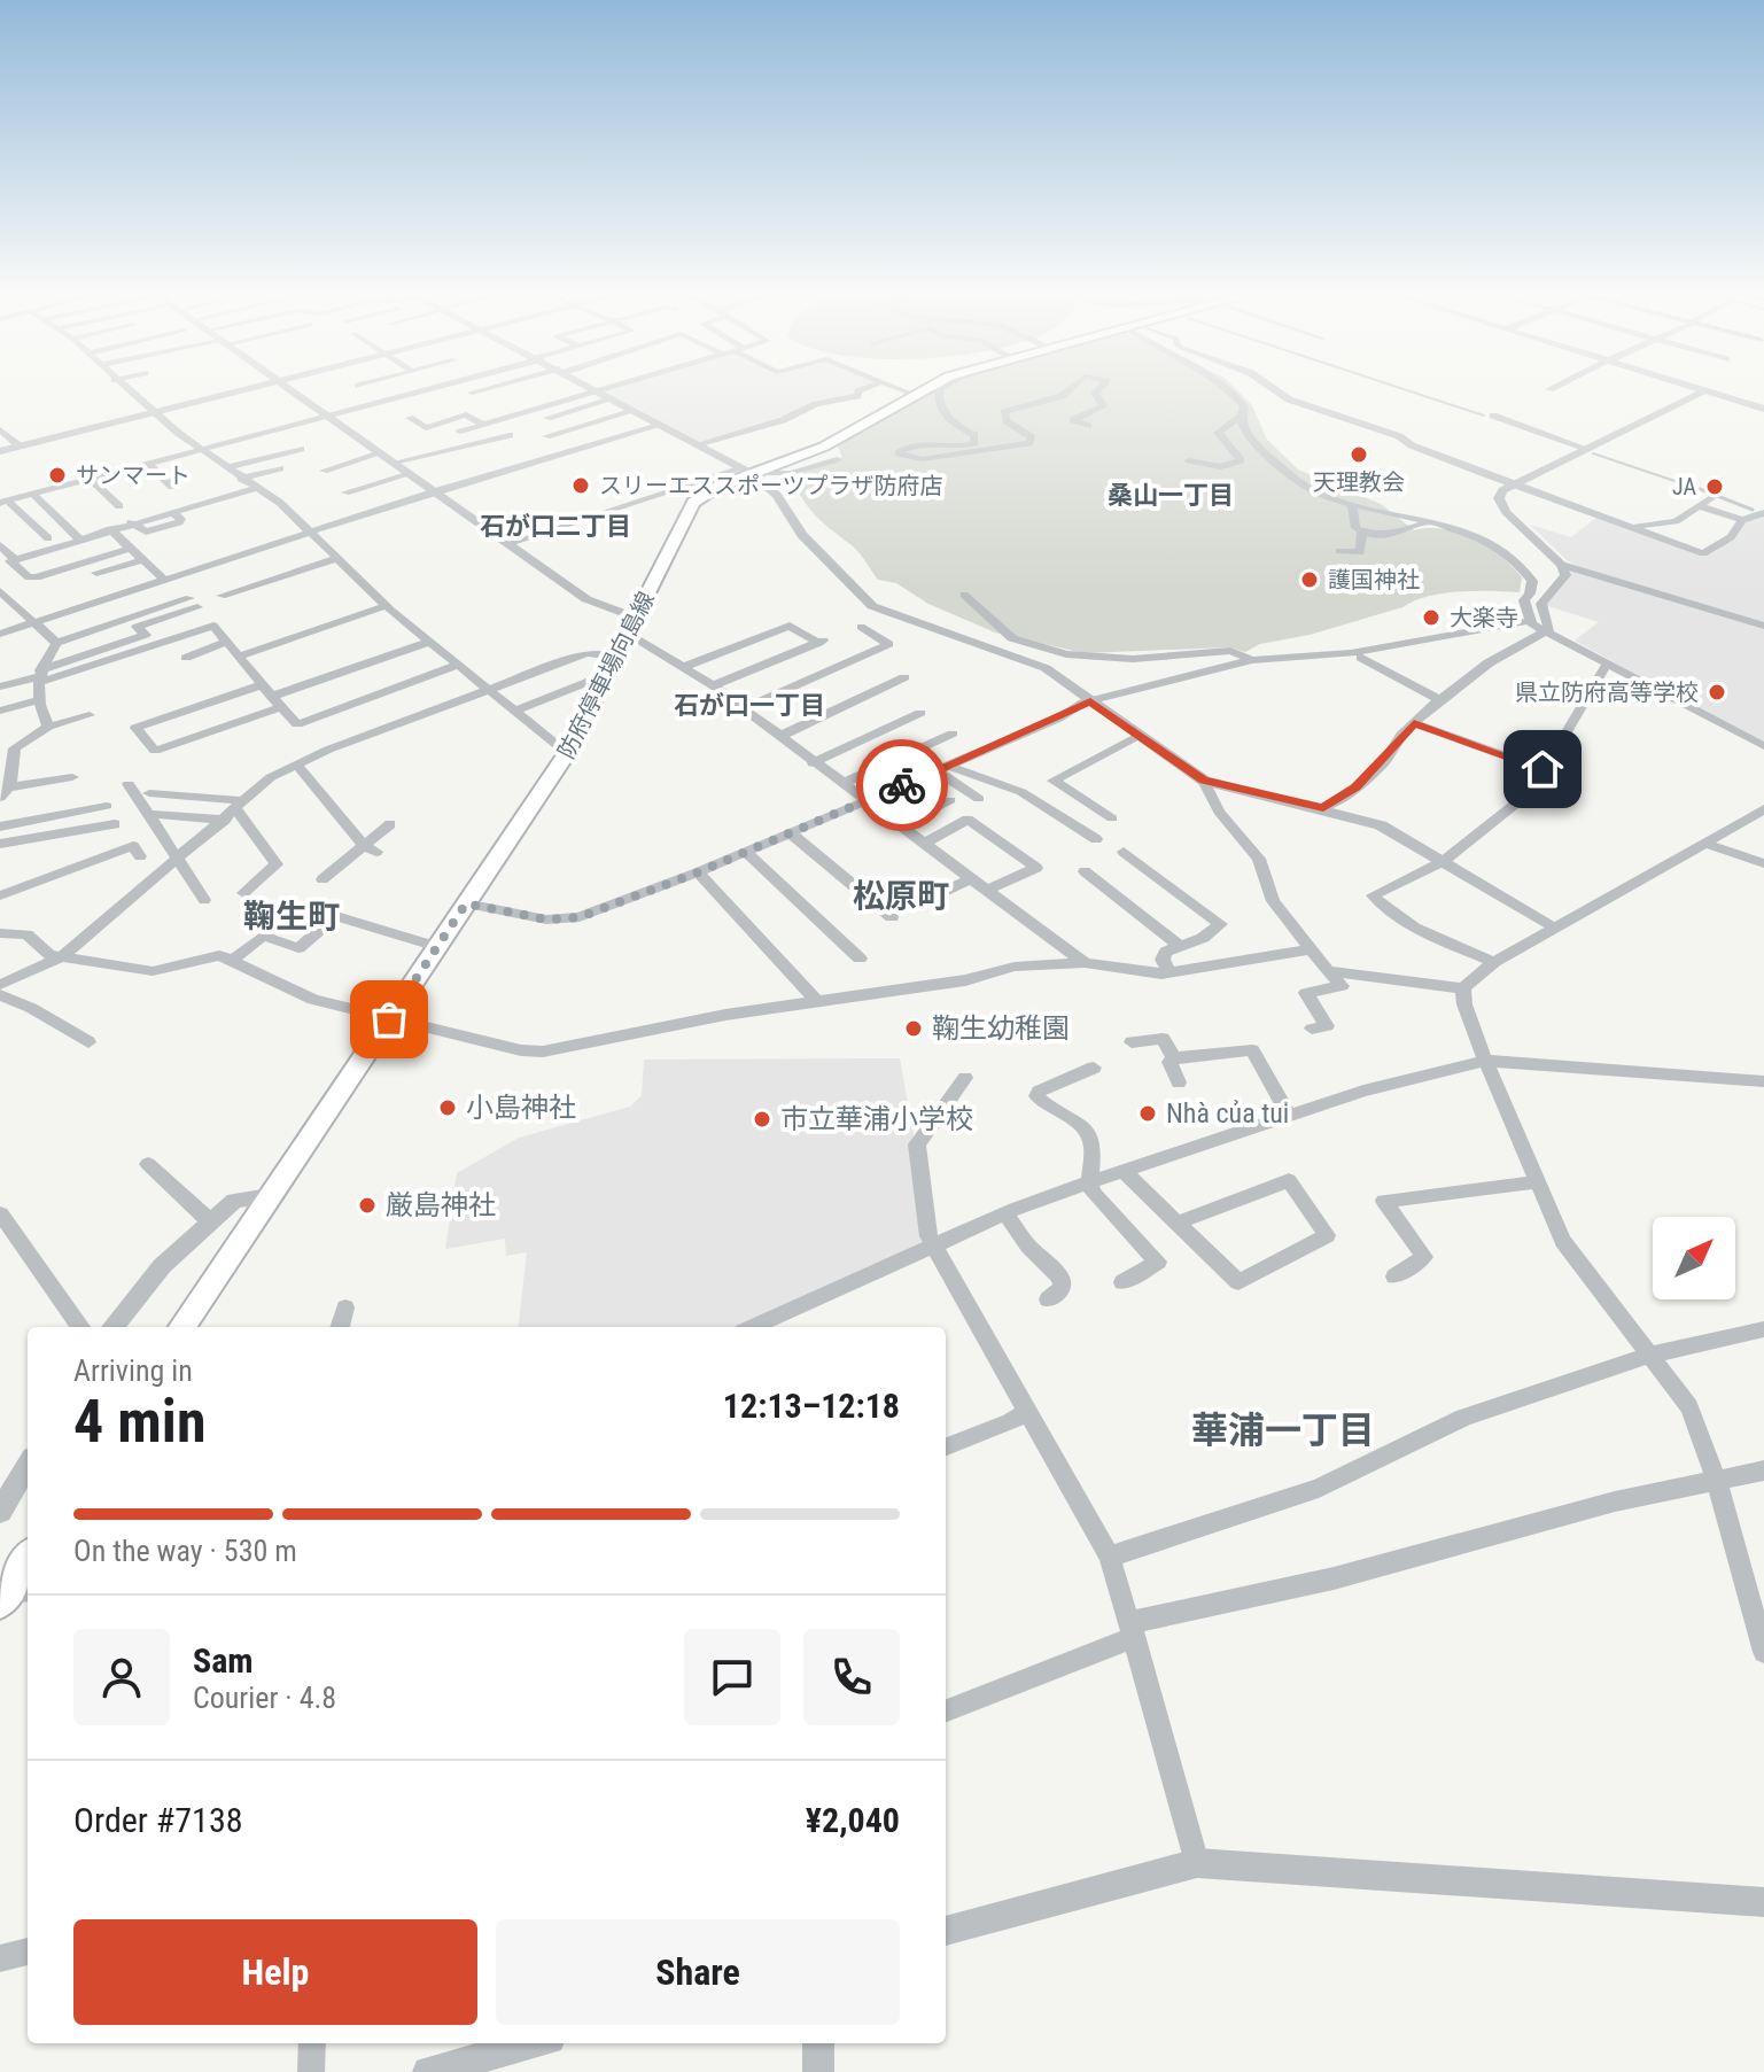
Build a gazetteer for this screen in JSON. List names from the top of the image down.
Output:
{
  "streets": {
    "main road": ["防府停車場向島線"]
  },
  "districts": [
    "桑山一丁目",
    "石が口二丁目",
    "石が口一丁目",
    "松原町",
    "鞠生町",
    "華浦一丁目"
  ],
  "places": [
    "天理教会",
    "サンマート",
    "スリーエススポーツプラザ防府店",
    "JA",
    "護国神社",
    "大楽寺",
    "県立防府高等学校",
    "鞠生幼稚園",
    "小島神社",
    "Nhà của tui",
    "市立華浦小学校",
    "厳島神社"
  ],
  "north": "top right",
  "page": {
    "heading": ["4 min", "Arriving in", "12:13–12:18"],
    "panel": [
      "Sam",
      "Courier · 4.8",
      "Order #7138",
      "¥2,040"
    ],
    "bar": "On the way · 530 m",
    "buttons": ["Help", "Share"]
  }
}
